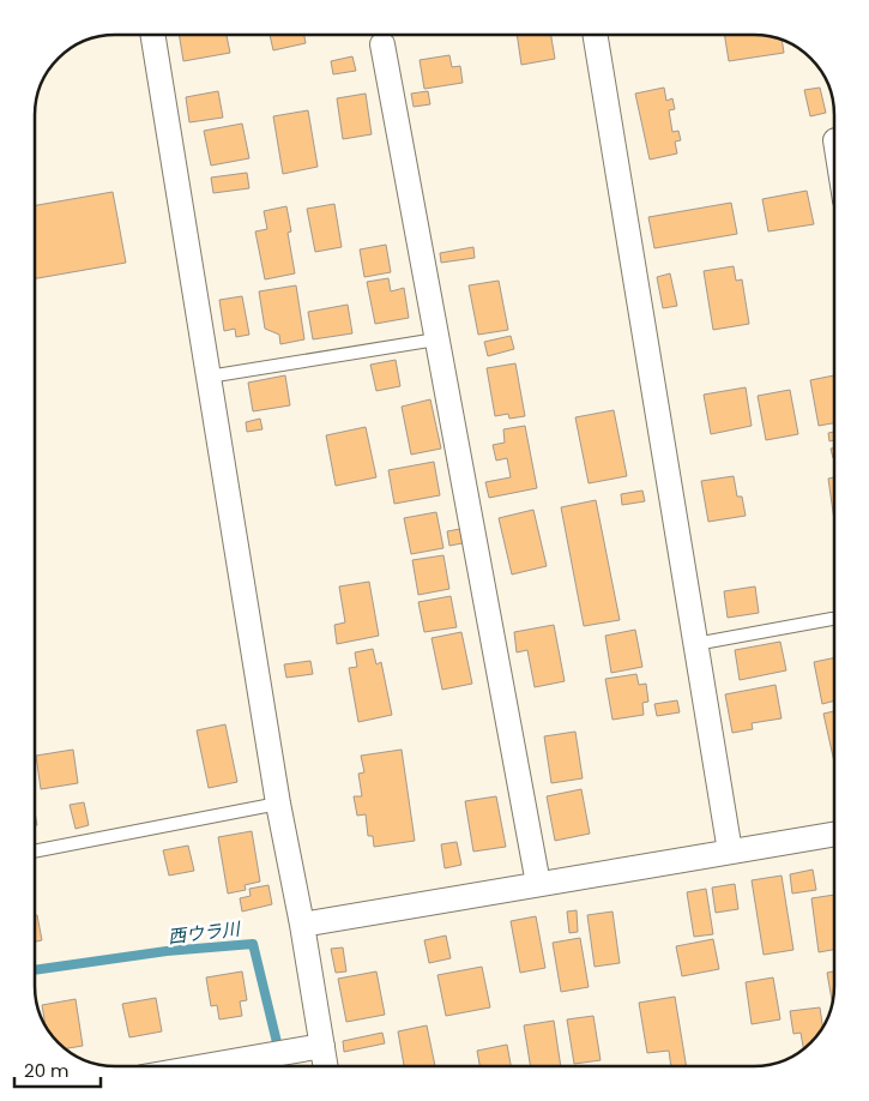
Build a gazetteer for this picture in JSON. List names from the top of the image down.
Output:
{
  "water": ["西ウラ川"],
  "scale_bar": "20 m"
}
